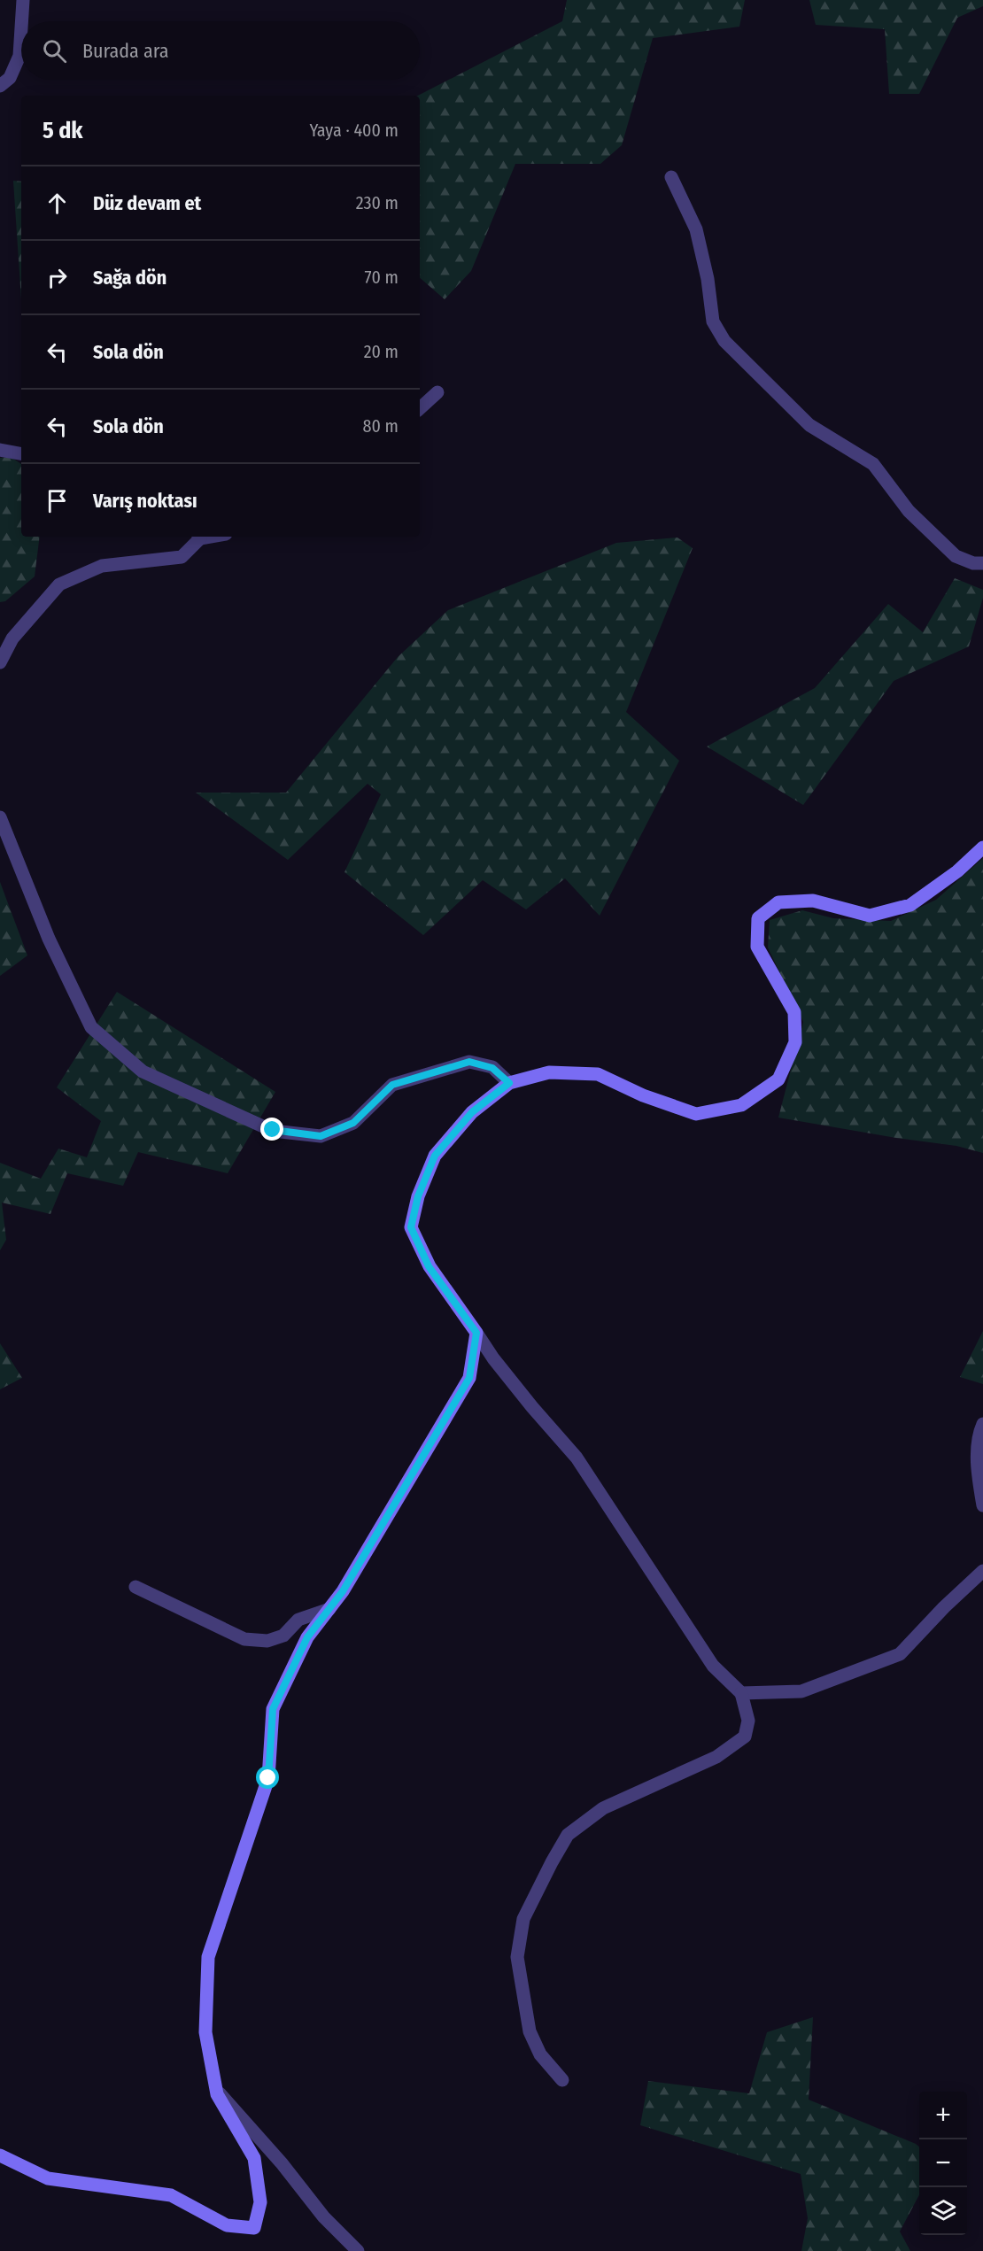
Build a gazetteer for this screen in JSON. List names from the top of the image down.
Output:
{
  "page": {
    "search": "Burada ara",
    "heading": ["5 dk", "Yaya · 400 m"],
    "list": [
      ["Düz devam et", "230 m"],
      ["Sağa dön", "70 m"],
      ["Sola dön", "20 m"],
      ["Sola dön", "80 m"],
      "Varış noktası"
    ],
    "map_buttons": ["+", "−"]
  }
}
